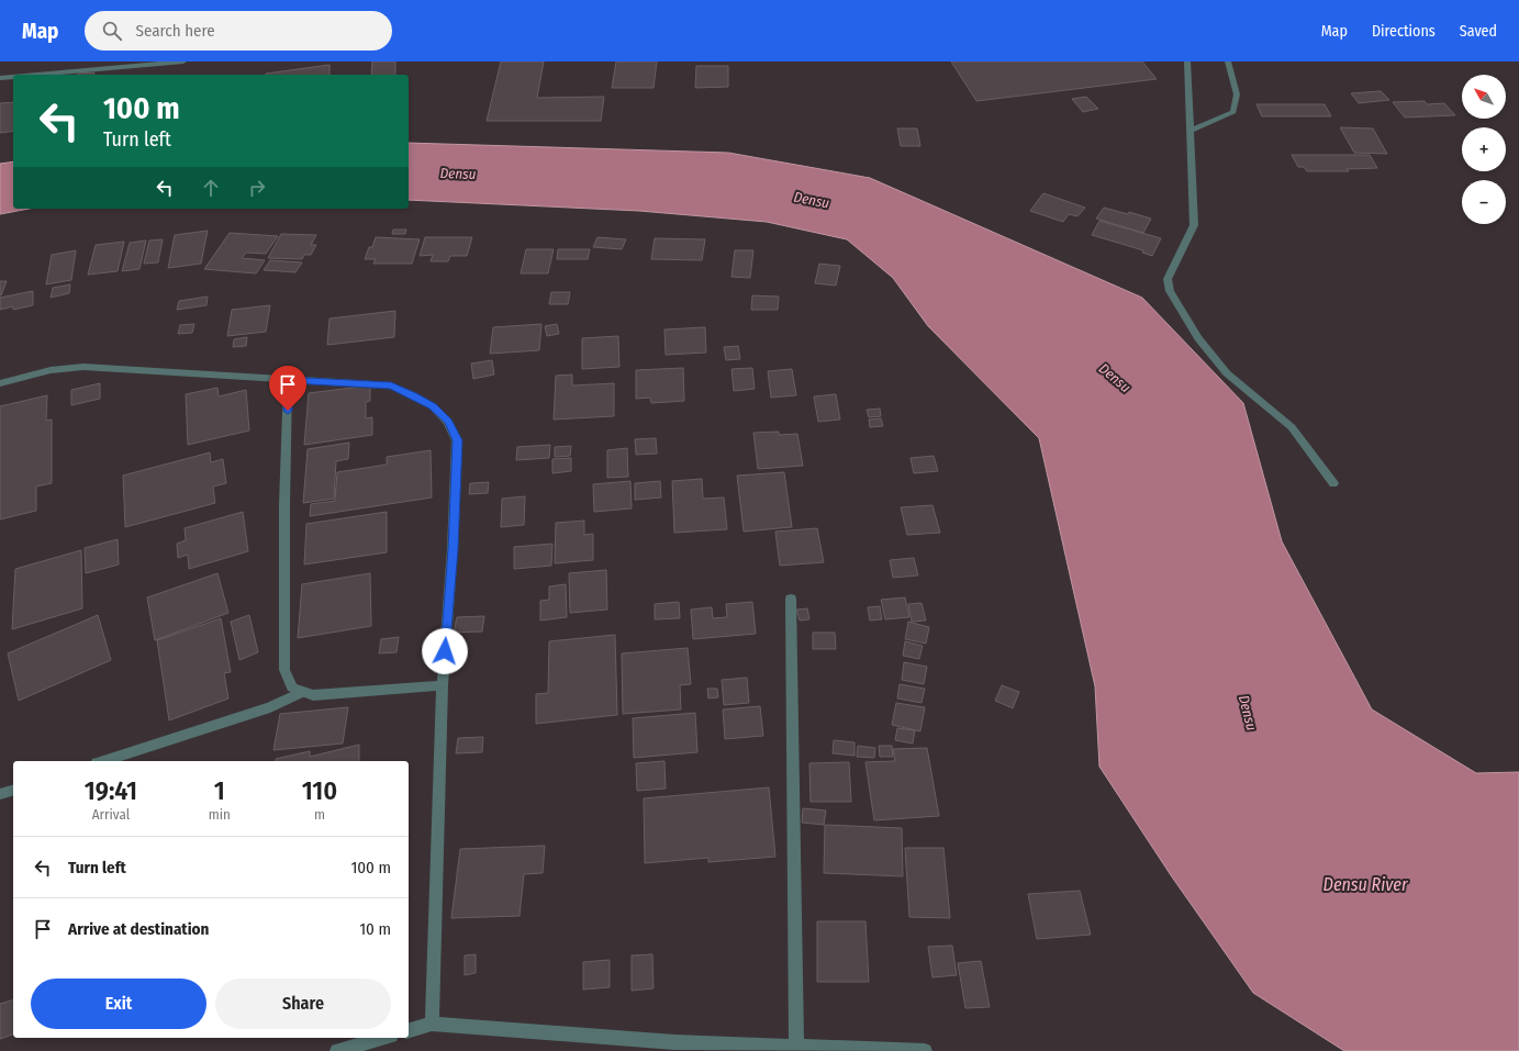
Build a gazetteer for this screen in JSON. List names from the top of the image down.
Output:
{
  "water": ["Densu", "Densu River"],
  "north": "top left",
  "page": {
    "header": "Map",
    "search": "Search here",
    "nav": ["Map", "Directions", "Saved"],
    "map_buttons": ["+", "−"],
    "turn": ["100 m", "Turn left"],
    "eta": [
      "19:41",
      "Arrival",
      "1",
      "min",
      "110",
      "m"
    ],
    "list": [
      {
        "name": "Turn left",
        "value": "100 m"
      },
      {
        "name": "Arrive at destination",
        "value": "10 m"
      }
    ],
    "buttons": ["Exit", "Share"]
  }
}
